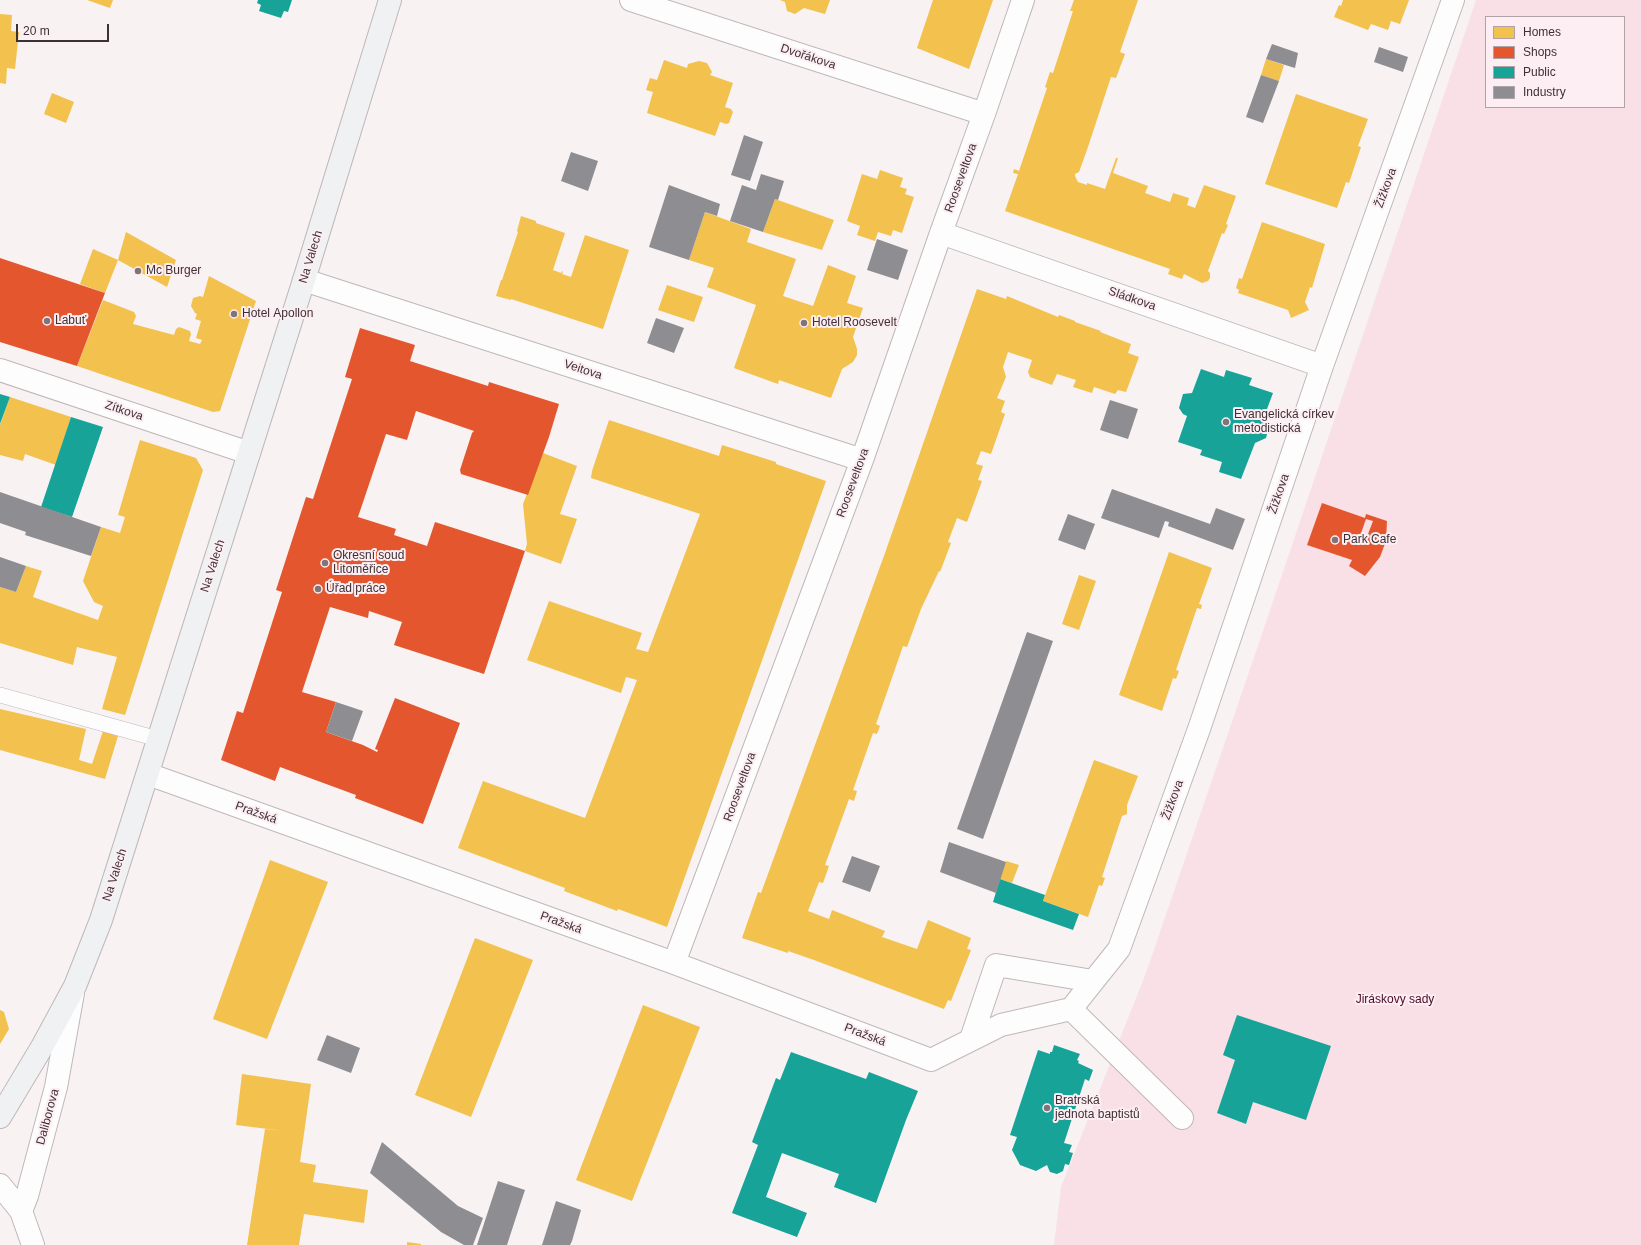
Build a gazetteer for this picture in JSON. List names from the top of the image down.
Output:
{
  "streets": {
    "main road": ["Na Valech"],
    "street": [
      "Dvořákova",
      "Rooseveltova",
      "Žižkova",
      "Sládkova",
      "Veitova",
      "Zítkova",
      "Pražská",
      "Daliborova"
    ]
  },
  "crossings": [
    ["Dvořákova", "Rooseveltova"],
    ["Rooseveltova", "Sládkova"],
    ["Rooseveltova", "Veitova"],
    ["Rooseveltova", "Pražská"],
    ["Žižkova", "Sládkova"],
    ["Na Valech", "Veitova"],
    ["Na Valech", "Zítkova"],
    ["Na Valech", "Pražská"],
    ["Na Valech", "Daliborova"]
  ],
  "parks": ["Jiráskovy sady"],
  "places": [
    "Mc Burger",
    "Hotel Apollon",
    "Labuť",
    "Hotel Roosevelt",
    "Evangelická církev metodistická",
    "Park Cafe",
    "Okresní soud Litoměřice",
    "Úřad práce",
    "Bratrská jednota baptistů"
  ],
  "legend": [
    "Homes",
    "Shops",
    "Public",
    "Industry"
  ],
  "scale_bar": "20 m"
}
